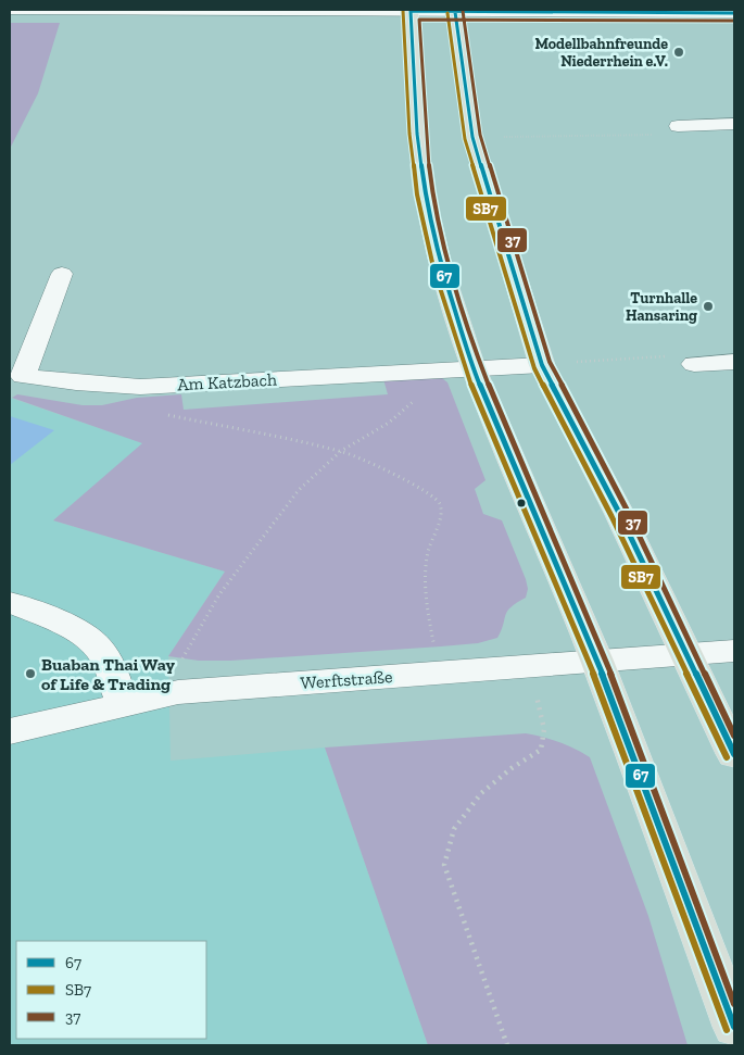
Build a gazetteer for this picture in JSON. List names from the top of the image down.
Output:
{
  "streets": {
    "street": ["Am Katzbach", "Werftstraße"]
  },
  "places": ["Modellbahnfreunde Niederrhein e.V.", "Turnhalle Hansaring", "Buaban Thai Way of Life & Trading"],
  "lines": ["transit line SB7", "transit line 67", "transit line 37"],
  "legend": ["67", "SB7", "37"]
}
